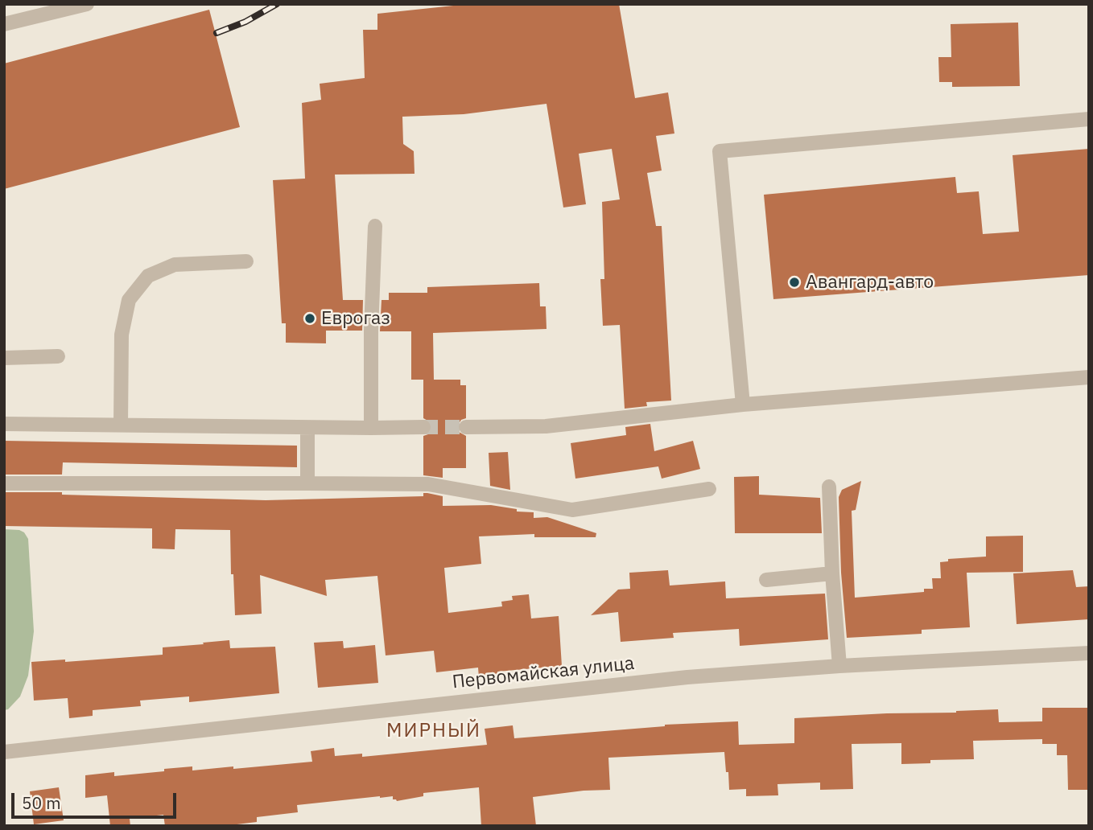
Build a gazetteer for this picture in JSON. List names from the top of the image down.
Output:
{
  "streets": {
    "street": ["Первомайская улица"]
  },
  "districts": ["МИРНЫЙ"],
  "places": ["Авангард-авто", "Еврогаз"],
  "scale_bar": "50 m"
}
